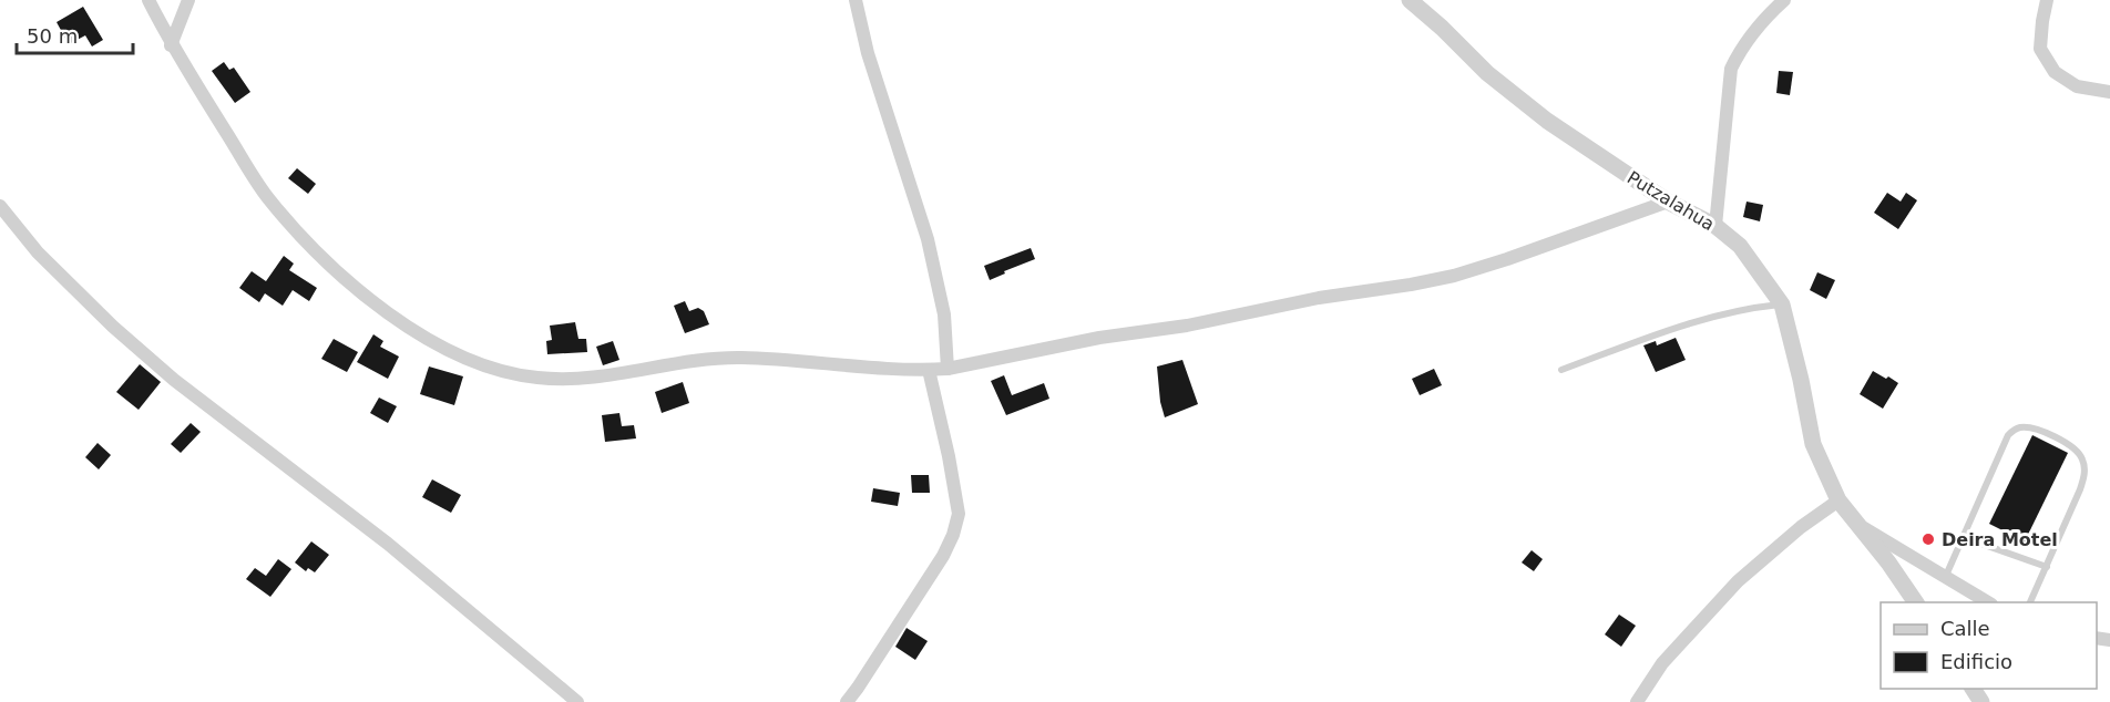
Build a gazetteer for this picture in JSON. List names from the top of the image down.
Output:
{
  "streets": {
    "street": ["Putzalahua"]
  },
  "places": ["Deira Motel"],
  "legend": ["Calle", "Edificio"],
  "scale_bar": "50 m"
}
